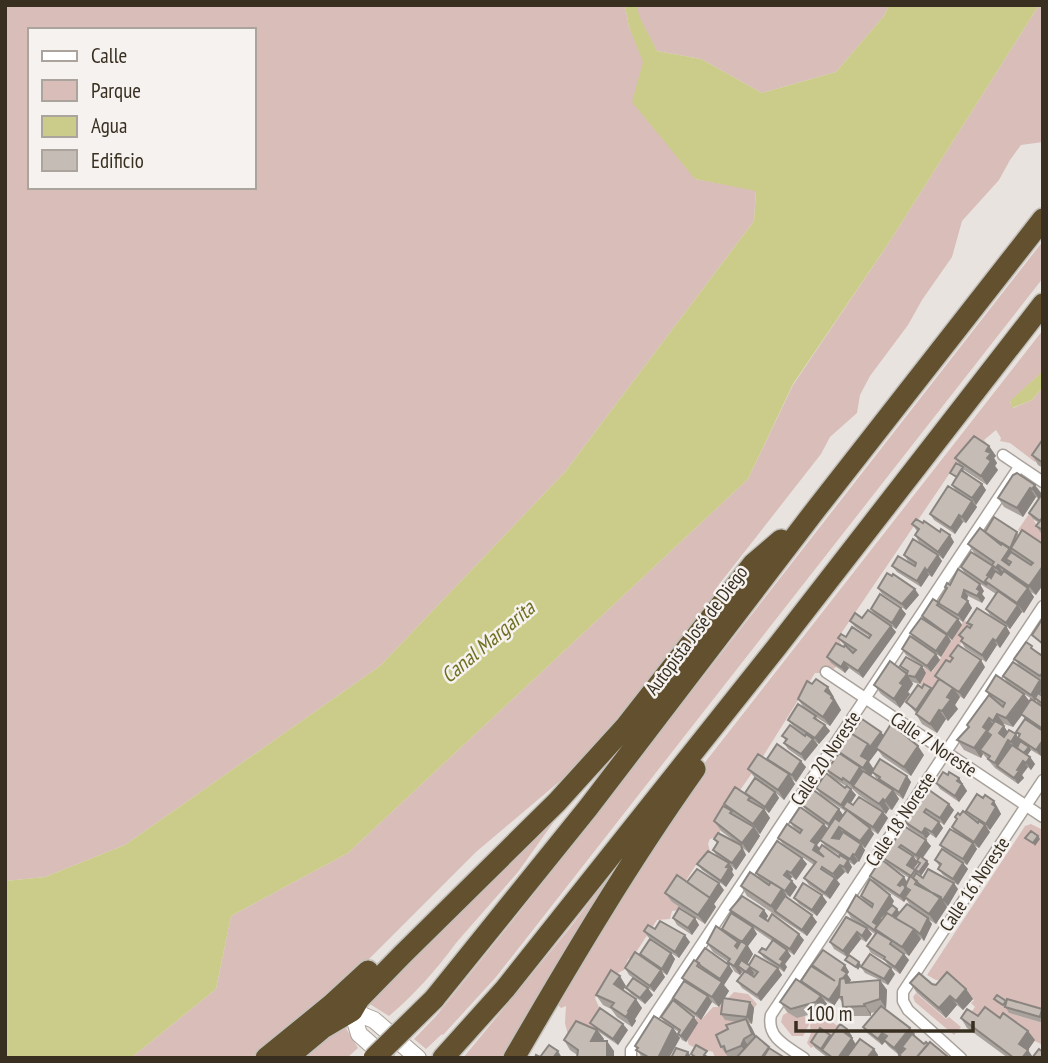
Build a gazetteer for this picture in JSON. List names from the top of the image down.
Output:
{
  "streets": {
    "highway": ["Autopista José de Diego"],
    "street": [
      "Calle 7 Noreste",
      "Calle 20 Noreste",
      "Calle 18 Noreste",
      "Calle 16 Noreste"
    ]
  },
  "crossings": [
    ["Calle 7 Noreste", "Calle 20 Noreste"],
    ["Calle 7 Noreste", "Calle 18 Noreste"],
    ["Calle 7 Noreste", "Calle 16 Noreste"]
  ],
  "water": ["Canal Margarita"],
  "legend": [
    "Calle",
    "Parque",
    "Agua",
    "Edificio"
  ],
  "scale_bar": "100 m"
}
